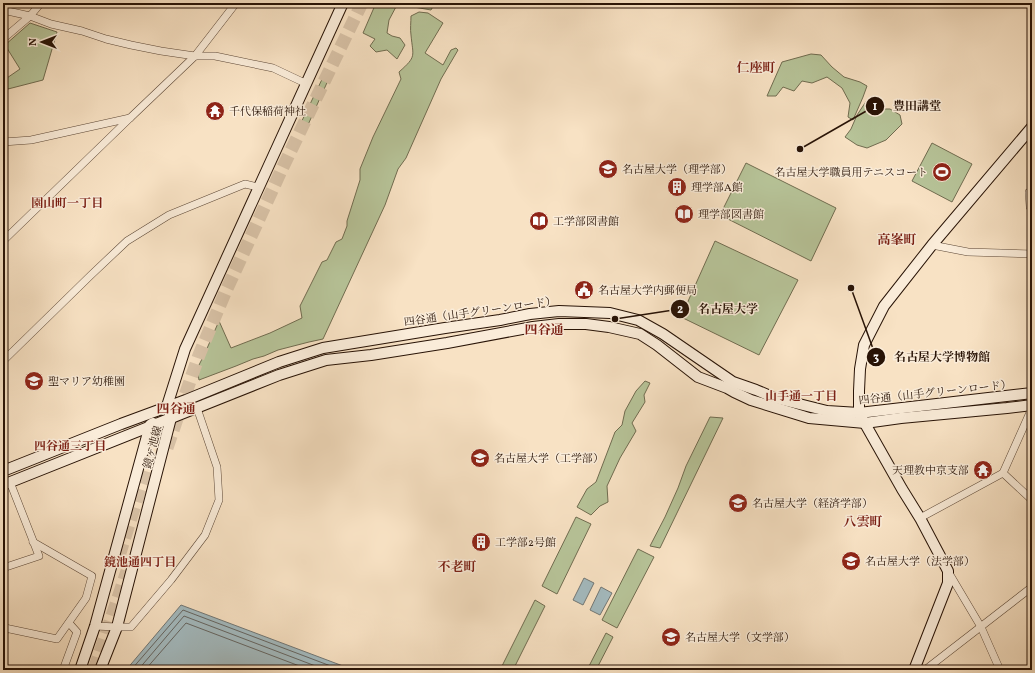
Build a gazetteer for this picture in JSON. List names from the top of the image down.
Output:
{
  "streets": {
    "street": ["四谷通（山手グリーンロード）", "鏡ヶ池線"]
  },
  "crossings": [
    ["四谷通（山手グリーンロード）", "鏡ヶ池線"]
  ],
  "districts": [
    "仁座町",
    "園山町一丁目",
    "高峯町",
    "四谷通",
    "山手通一丁目",
    "四谷通",
    "四谷通三丁目",
    "八雲町",
    "鏡池通四丁目",
    "不老町"
  ],
  "places": {
    "temple": ["千代保稲荷神社", "天理教中京支部"],
    "other": ["豊田講堂", "名古屋大学博物館", "名古屋大学"],
    "school or university": [
      "名古屋大学（理学部）",
      "聖マリア幼稚園",
      "名古屋大学（工学部）",
      "名古屋大学（経済学部）",
      "名古屋大学（法学部）",
      "名古屋大学（文学部）"
    ],
    "sports": ["名古屋大学職員用テニスコート"],
    "building": ["理学部A館", "工学部2号館"],
    "library": ["理学部図書館", "工学部図書館"],
    "public building": ["名古屋大学内郵便局"]
  },
  "north": "left"
}
